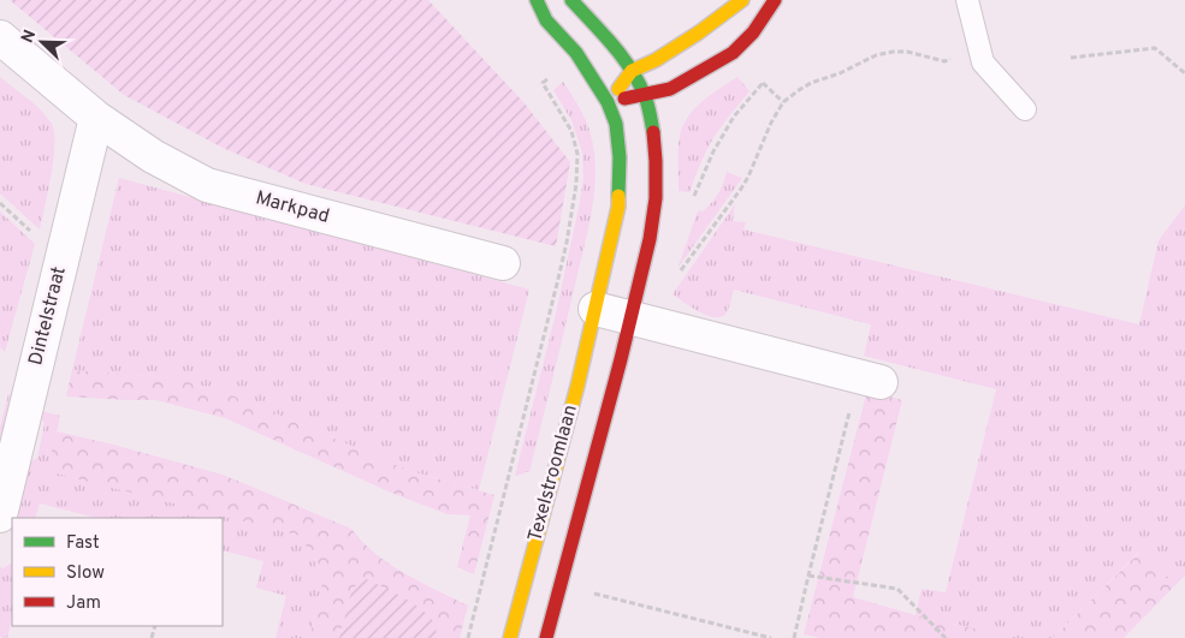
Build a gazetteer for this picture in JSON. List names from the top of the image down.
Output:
{
  "streets": {
    "street": ["Markpad", "Dintelstraat", "Texelstroomlaan"]
  },
  "crossings": [
    ["Markpad", "Dintelstraat"]
  ],
  "legend": ["Fast", "Slow", "Jam"],
  "north": "top left"
}
